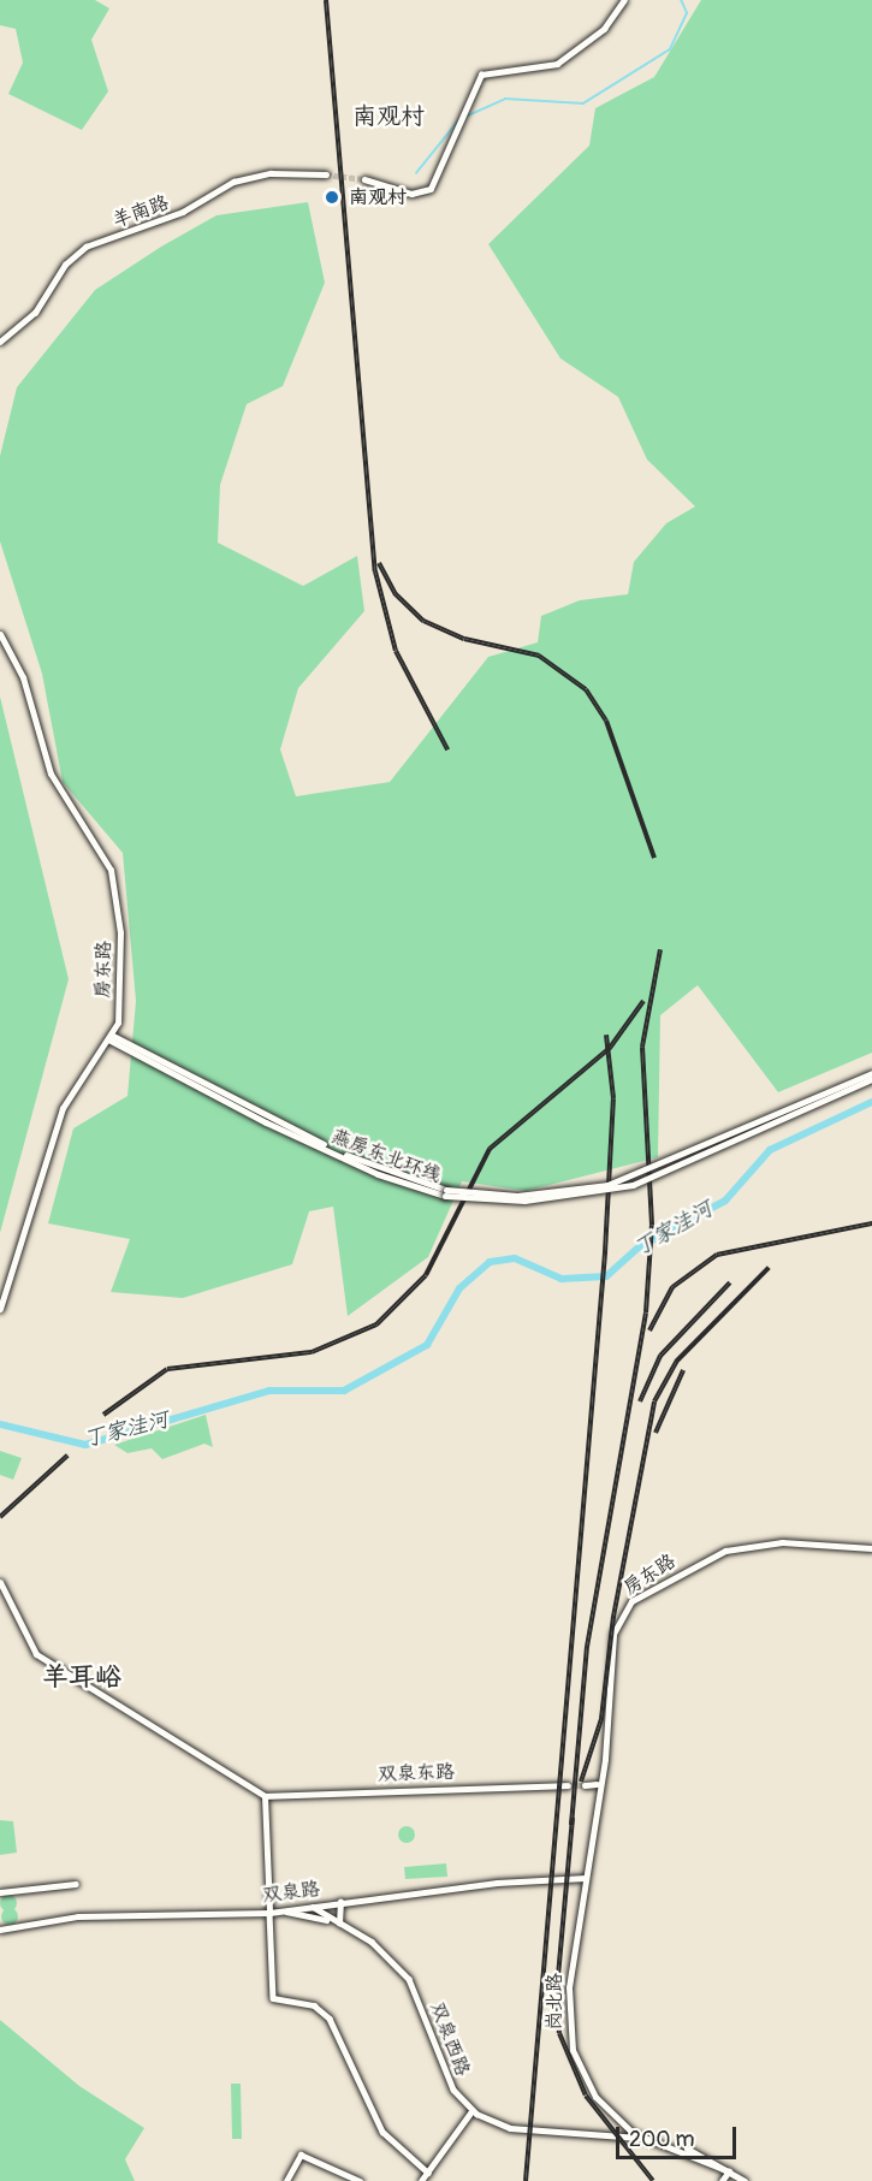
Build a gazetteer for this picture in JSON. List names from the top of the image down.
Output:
{
  "streets": {
    "main road": [
      "房东路",
      "燕房东北环线",
      "双泉东路",
      "双泉路",
      "岗北路"
    ],
    "street": ["羊南路", "双泉西路"]
  },
  "crossings": [
    ["房东路", "燕房东北环线"],
    ["房东路", "双泉路"],
    ["房东路", "岗北路"],
    ["双泉路", "岗北路"],
    ["双泉路", "双泉西路"],
    ["岗北路", "双泉西路"]
  ],
  "districts": ["南观村", "羊耳峪"],
  "water": ["丁家洼河"],
  "places": ["南观村"],
  "scale_bar": "200 m"
}
